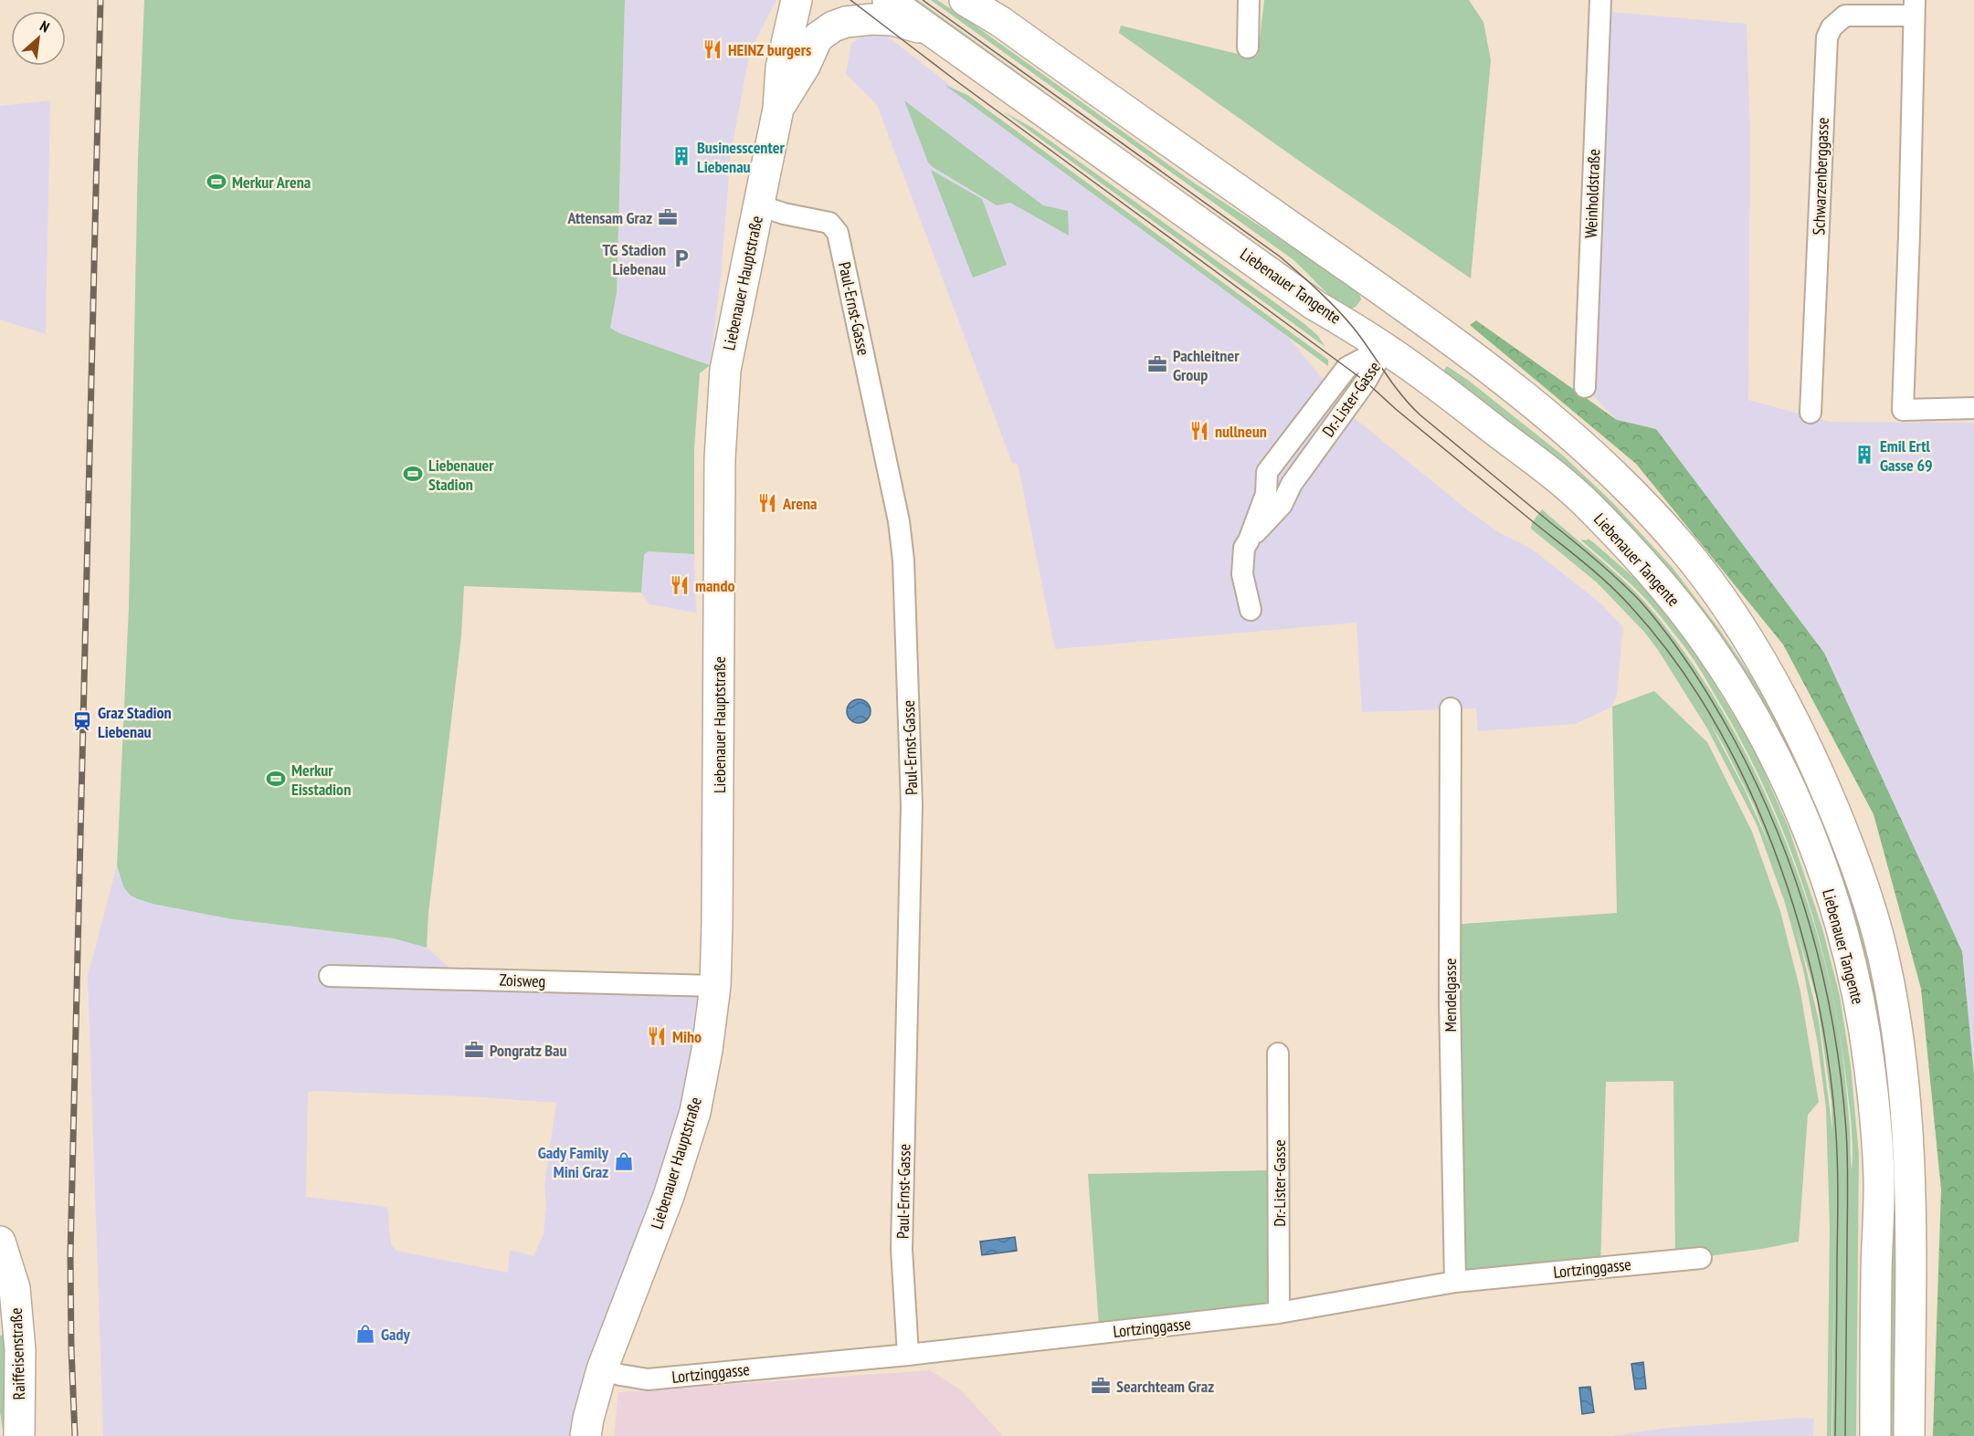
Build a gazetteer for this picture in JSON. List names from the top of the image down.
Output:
{
  "streets": {
    "main road": ["Liebenauer Hauptstraße", "Liebenauer Tangente", "Raiffeisenstraße"],
    "street": [
      "Schwarzenberggasse",
      "Weinholdstraße",
      "Paul-Ernst-Gasse",
      "Dr.-Lister-Gasse",
      "Zoisweg",
      "Mendelgasse",
      "Lortzinggasse"
    ]
  },
  "crossings": [
    ["Liebenauer Hauptstraße", "Paul-Ernst-Gasse"],
    ["Liebenauer Hauptstraße", "Zoisweg"],
    ["Liebenauer Hauptstraße", "Lortzinggasse"],
    ["Liebenauer Tangente", "Dr.-Lister-Gasse"],
    ["Paul-Ernst-Gasse", "Lortzinggasse"],
    ["Dr.-Lister-Gasse", "Lortzinggasse"],
    ["Mendelgasse", "Lortzinggasse"]
  ],
  "places": {
    "restaurant": [
      "HEINZ burgers",
      "nullneun",
      "Arena",
      "mando",
      "Miho"
    ],
    "building": ["Businesscenter Liebenau", "Emil Ertl Gasse 69"],
    "sports": ["Merkur Arena", "Liebenauer Stadion", "Merkur Eisstadion"],
    "office": [
      "Attensam Graz",
      "Pachleitner Group",
      "Pongratz Bau",
      "Searchteam Graz"
    ],
    "parking": ["TG Stadion Liebenau"],
    "station": ["Graz Stadion Liebenau"],
    "shop": ["Gady Family Mini Graz", "Gady"]
  },
  "north": "top right"
}
